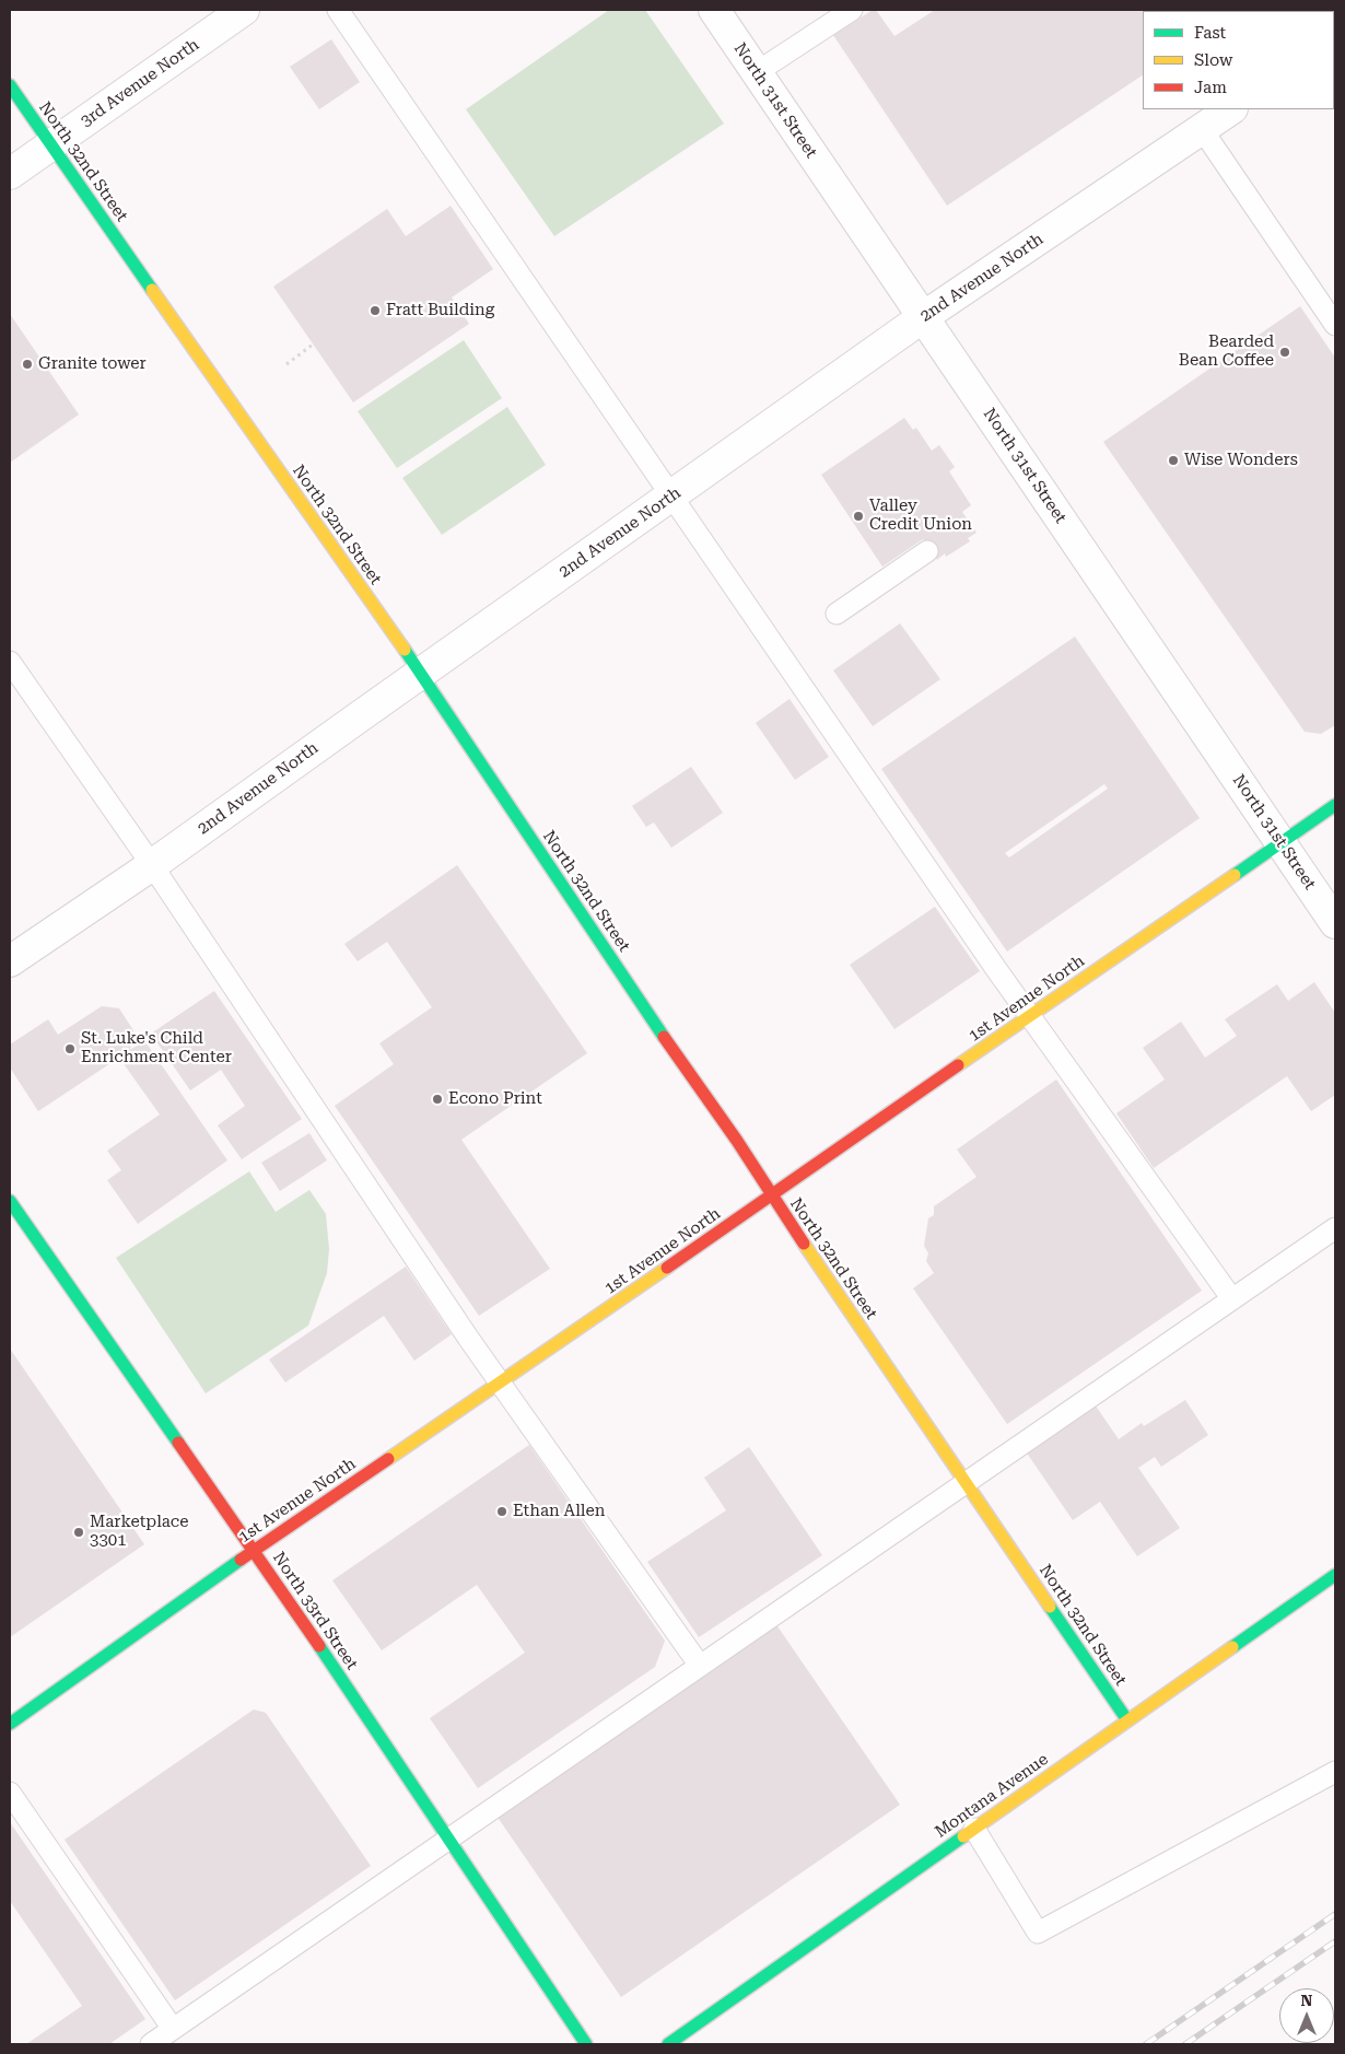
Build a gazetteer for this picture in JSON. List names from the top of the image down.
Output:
{
  "streets": {
    "street": [
      "3rd Avenue North",
      "North 31st Street",
      "North 32nd Street",
      "2nd Avenue North",
      "1st Avenue North",
      "North 33rd Street",
      "Montana Avenue"
    ]
  },
  "crossings": [
    ["3rd Avenue North", "North 32nd Street"],
    ["North 31st Street", "2nd Avenue North"],
    ["North 31st Street", "1st Avenue North"],
    ["North 32nd Street", "2nd Avenue North"],
    ["North 32nd Street", "1st Avenue North"],
    ["North 32nd Street", "Montana Avenue"],
    ["1st Avenue North", "North 33rd Street"]
  ],
  "places": [
    "Fratt Building",
    "Bearded Bean Coffee",
    "Granite tower",
    "Wise Wonders",
    "Valley Credit Union",
    "St. Luke's Child Enrichment Center",
    "Econo Print",
    "Ethan Allen",
    "Marketplace 3301"
  ],
  "legend": ["Fast", "Slow", "Jam"],
  "north": "top"
}
